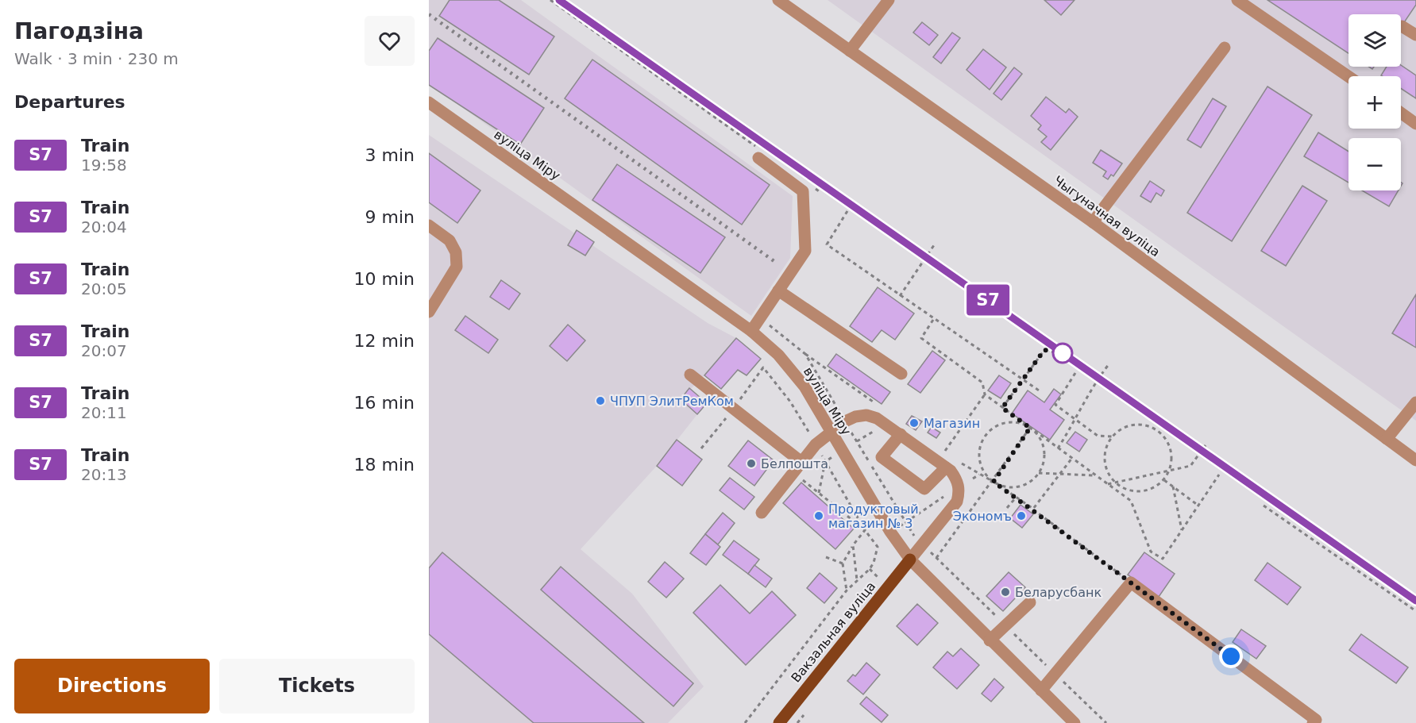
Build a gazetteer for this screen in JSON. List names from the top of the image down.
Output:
{
  "streets": {
    "main road": ["Вакзальная вуліца"],
    "street": ["вуліца Міру", "Чыгуначная вуліца"]
  },
  "crossings": [
    ["вуліца Міру", "Вакзальная вуліца"]
  ],
  "places": [
    "ЧПУП ЭлитРемКом",
    "Магазин",
    "Белпошта",
    "Продуктовый магазин № 3",
    "Экономъ",
    "Беларусбанк"
  ],
  "page": {
    "heading": [
      ["Пагодзіна", "Walk · 3 min · 230 m"],
      "Departures"
    ],
    "on_map": "S7",
    "map_buttons": ["+", "−"],
    "list": [
      {
        "mark": "S7",
        "name": "Train",
        "note": "19:58",
        "value": "3 min"
      },
      {
        "mark": "S7",
        "name": "Train",
        "note": "20:04",
        "value": "9 min"
      },
      {
        "mark": "S7",
        "name": "Train",
        "note": "20:05",
        "value": "10 min"
      },
      {
        "mark": "S7",
        "name": "Train",
        "note": "20:07",
        "value": "12 min"
      },
      {
        "mark": "S7",
        "name": "Train",
        "note": "20:11",
        "value": "16 min"
      },
      {
        "mark": "S7",
        "name": "Train",
        "note": "20:13",
        "value": "18 min"
      }
    ],
    "buttons": ["Directions", "Tickets"]
  }
}
